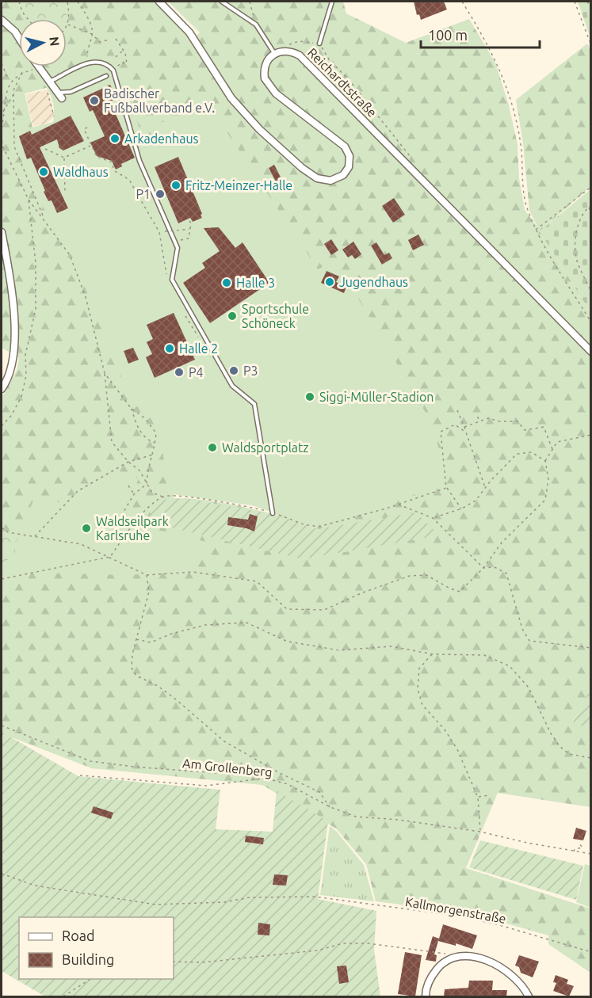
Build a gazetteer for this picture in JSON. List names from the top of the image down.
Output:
{
  "streets": {
    "street": ["Reichardtstraße"],
    "path": ["Am Grollenberg", "Kallmorgenstraße"]
  },
  "places": [
    "Badischer Fußballverband e.V.",
    "Arkadenhaus",
    "Waldhaus",
    "Fritz-Meinzer-Halle",
    "P1",
    "Jugendhaus",
    "Halle 3",
    "Sportschule Schöneck",
    "Halle 2",
    "P3",
    "P4",
    "Siggi-Müller-Stadion",
    "Waldsportplatz",
    "Waldseilpark Karlsruhe"
  ],
  "legend": ["Road", "Building"],
  "scale_bar": "100 m",
  "north": "right"
}
